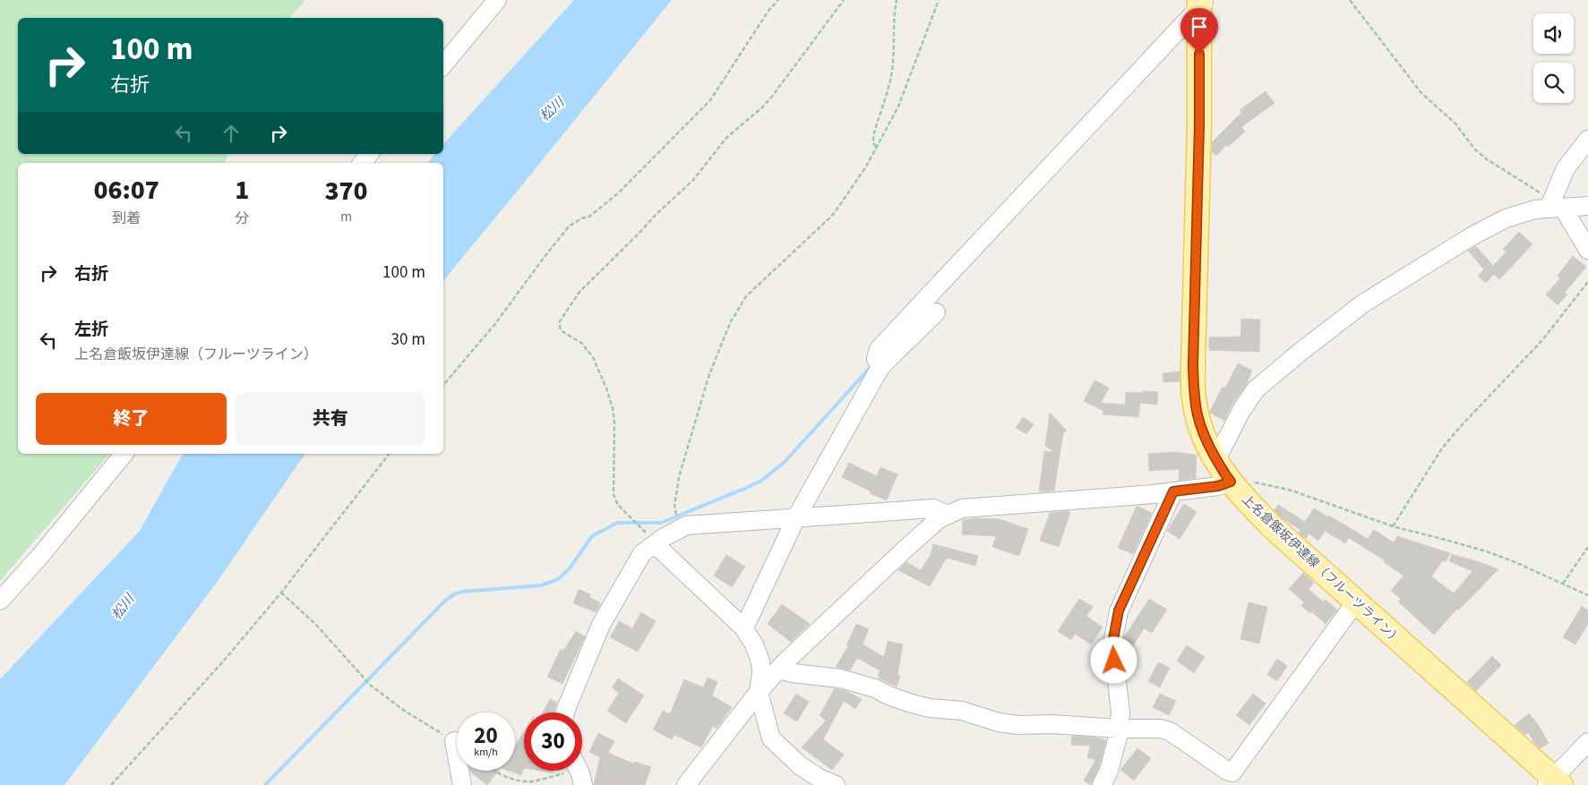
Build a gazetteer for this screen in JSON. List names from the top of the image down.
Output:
{
  "streets": {
    "main road": ["上名倉飯坂伊達線（フルーツライン）"]
  },
  "water": ["松川"],
  "page": {
    "turn": ["100 m", "右折"],
    "eta": [
      "06:07",
      "到着",
      "1",
      "分",
      "370",
      "m"
    ],
    "list": [
      {
        "name": "右折",
        "value": "100 m"
      },
      {
        "name": "左折",
        "note": "上名倉飯坂伊達線（フルーツライン）",
        "value": "30 m"
      }
    ],
    "buttons": ["終了", "共有"],
    "speed": "20 km/h",
    "limit": "30"
  }
}
